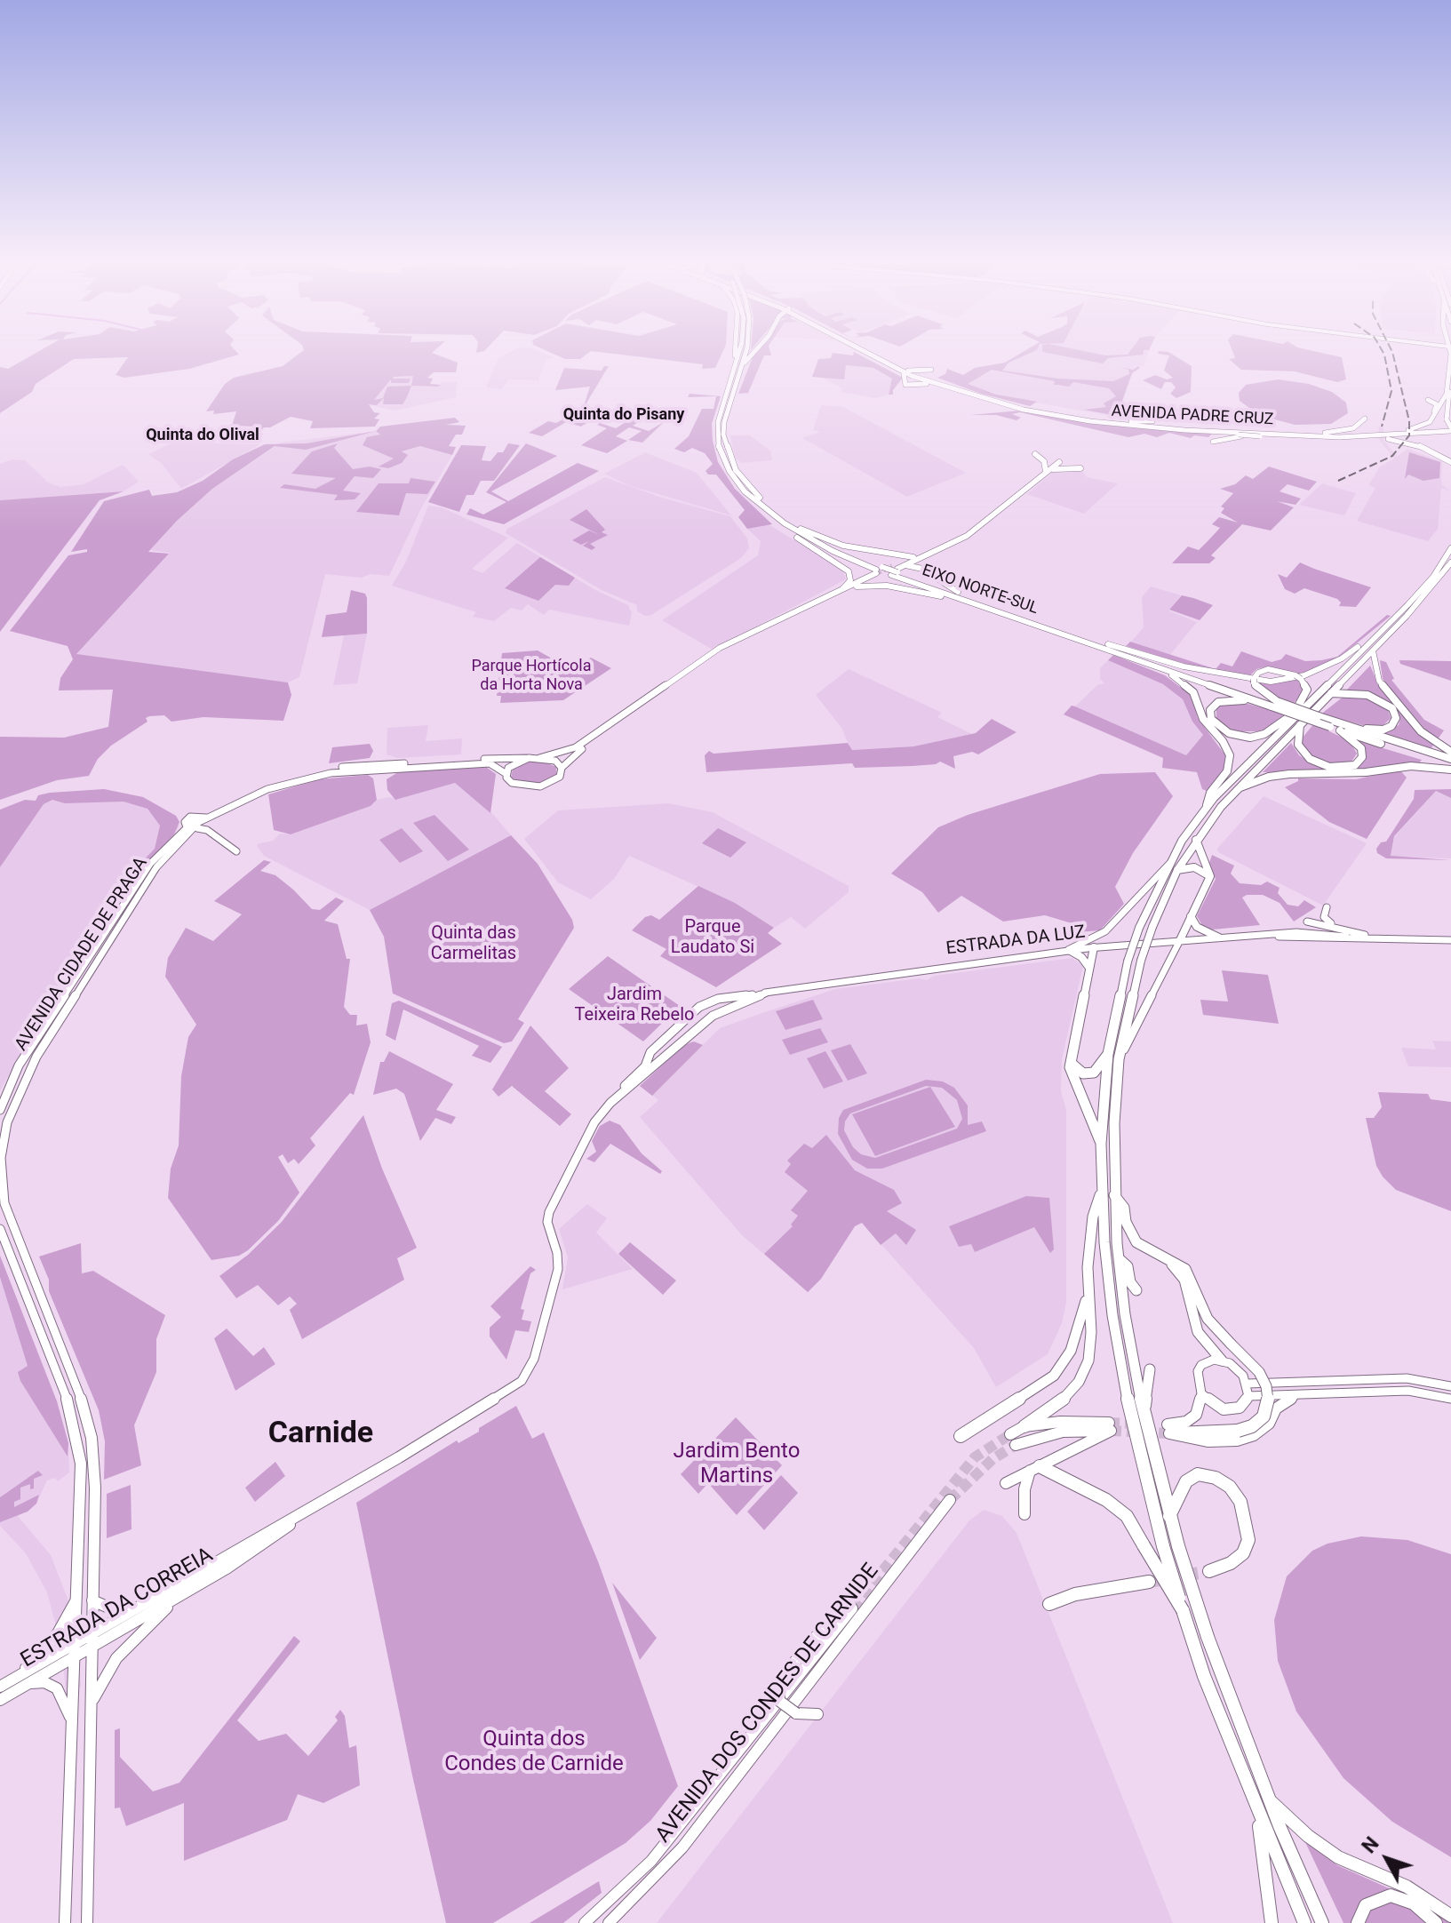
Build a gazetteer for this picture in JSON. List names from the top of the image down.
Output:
{
  "streets": {
    "highway": ["AVENIDA PADRE CRUZ", "EIXO NORTE-SUL"],
    "main road": [
      "ESTRADA DA LUZ",
      "AVENIDA CIDADE DE PRAGA",
      "ESTRADA DA CORREIA",
      "AVENIDA DOS CONDES DE CARNIDE"
    ]
  },
  "crossings": [
    ["AVENIDA CIDADE DE PRAGA", "ESTRADA DA CORREIA"]
  ],
  "districts": ["Quinta do Pisany", "Quinta do Olival", "Carnide"],
  "parks": [
    "Parque Hortícola da Horta Nova",
    "Parque Laudato Si",
    "Quinta das Carmelitas",
    "Jardim Teixeira Rebelo",
    "Jardim Bento Martins",
    "Quinta dos Condes de Carnide"
  ],
  "north": "top left"
}
